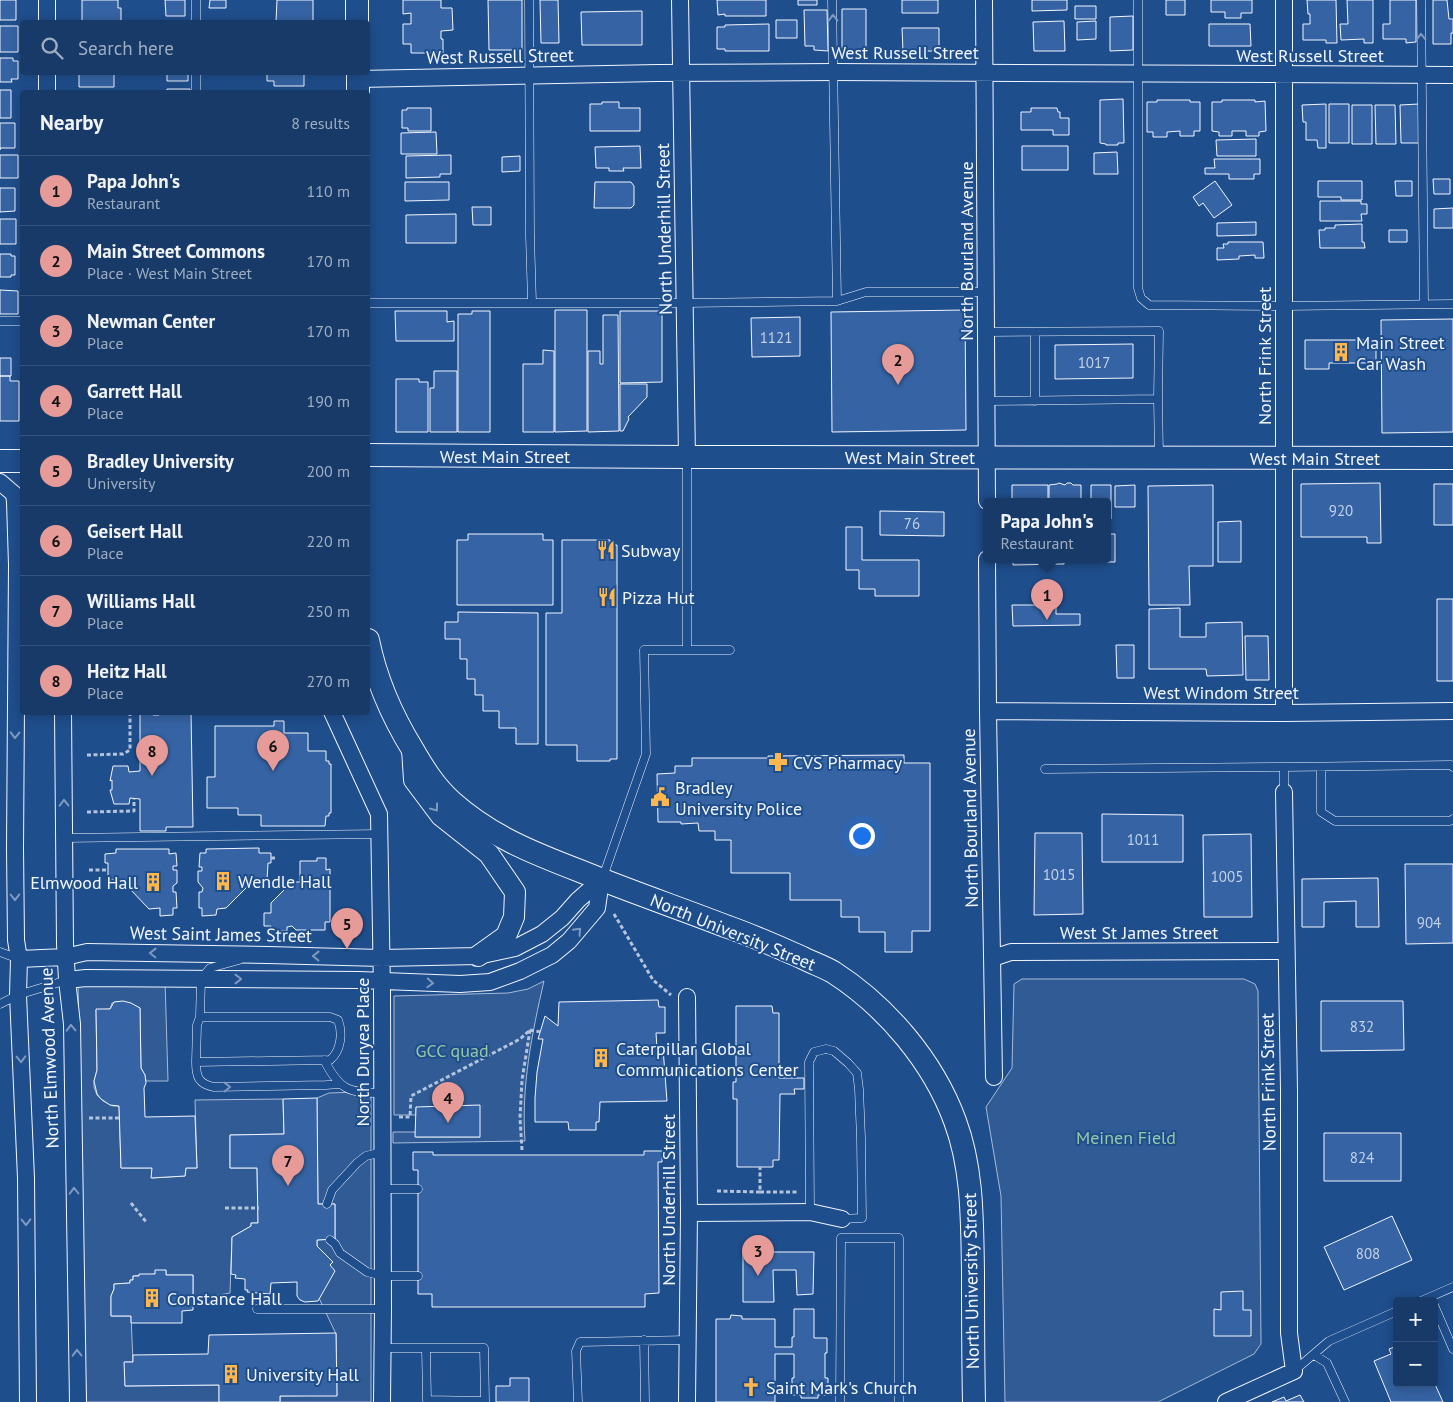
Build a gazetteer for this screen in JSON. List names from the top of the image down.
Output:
{
  "streets": {
    "main road": ["West Main Street", "North University Street"],
    "street": [
      "West Russell Street",
      "North Underhill Street",
      "North Bourland Avenue",
      "North Frink Street",
      "West Windom Street",
      "West St James Street",
      "West Saint James Street",
      "North Duryea Place",
      "North Elmwood Avenue"
    ]
  },
  "crossings": [
    ["West Russell Street", "North Underhill Street"],
    ["West Russell Street", "North Bourland Avenue"],
    ["West Russell Street", "North Frink Street"],
    ["North Underhill Street", "West Main Street"],
    ["North Bourland Avenue", "West Main Street"],
    ["North Bourland Avenue", "West Windom Street"],
    ["North Bourland Avenue", "West St James Street"],
    ["North Frink Street", "West Main Street"],
    ["North Frink Street", "West Windom Street"],
    ["North Frink Street", "West St James Street"],
    ["North University Street", "West Saint James Street"],
    ["West Saint James Street", "North Duryea Place"],
    ["West Saint James Street", "North Elmwood Avenue"]
  ],
  "parks": ["GCC quad", "Meinen Field"],
  "places": {
    "building": [
      "Main Street Car Wash",
      "Wendle Hall",
      "Elmwood Hall",
      "Caterpillar Global Communications Center",
      "Constance Hall",
      "University Hall"
    ],
    "restaurant": ["Subway", "Pizza Hut"],
    "pharmacy": ["CVS Pharmacy"],
    "public building": ["Bradley University Police"],
    "church": ["Saint Mark's Church"]
  },
  "house_numbers": [
    "1121",
    "1017",
    "920",
    "76",
    "1011",
    "1015",
    "1005",
    "904",
    "832",
    "824",
    "808"
  ],
  "page": {
    "search": "Search here",
    "heading": ["Nearby", "8 results"],
    "list": [
      {
        "mark": "1",
        "name": "Papa John's",
        "note": "Restaurant",
        "value": "110 m"
      },
      {
        "mark": "2",
        "name": "Main Street Commons",
        "note": "Place · West Main Street",
        "value": "170 m"
      },
      {
        "mark": "3",
        "name": "Newman Center",
        "note": "Place",
        "value": "170 m"
      },
      {
        "mark": "4",
        "name": "Garrett Hall",
        "note": "Place",
        "value": "190 m"
      },
      {
        "mark": "5",
        "name": "Bradley University",
        "note": "University",
        "value": "200 m"
      },
      {
        "mark": "6",
        "name": "Geisert Hall",
        "note": "Place",
        "value": "220 m"
      },
      {
        "mark": "7",
        "name": "Williams Hall",
        "note": "Place",
        "value": "250 m"
      },
      {
        "mark": "8",
        "name": "Heitz Hall",
        "note": "Place",
        "value": "270 m"
      }
    ],
    "pins": [
      "2",
      "1",
      "6",
      "8",
      "5",
      "4",
      "7",
      "3"
    ],
    "popup": ["Papa John's", "Restaurant"],
    "map_buttons": ["+", "−"]
  }
}
